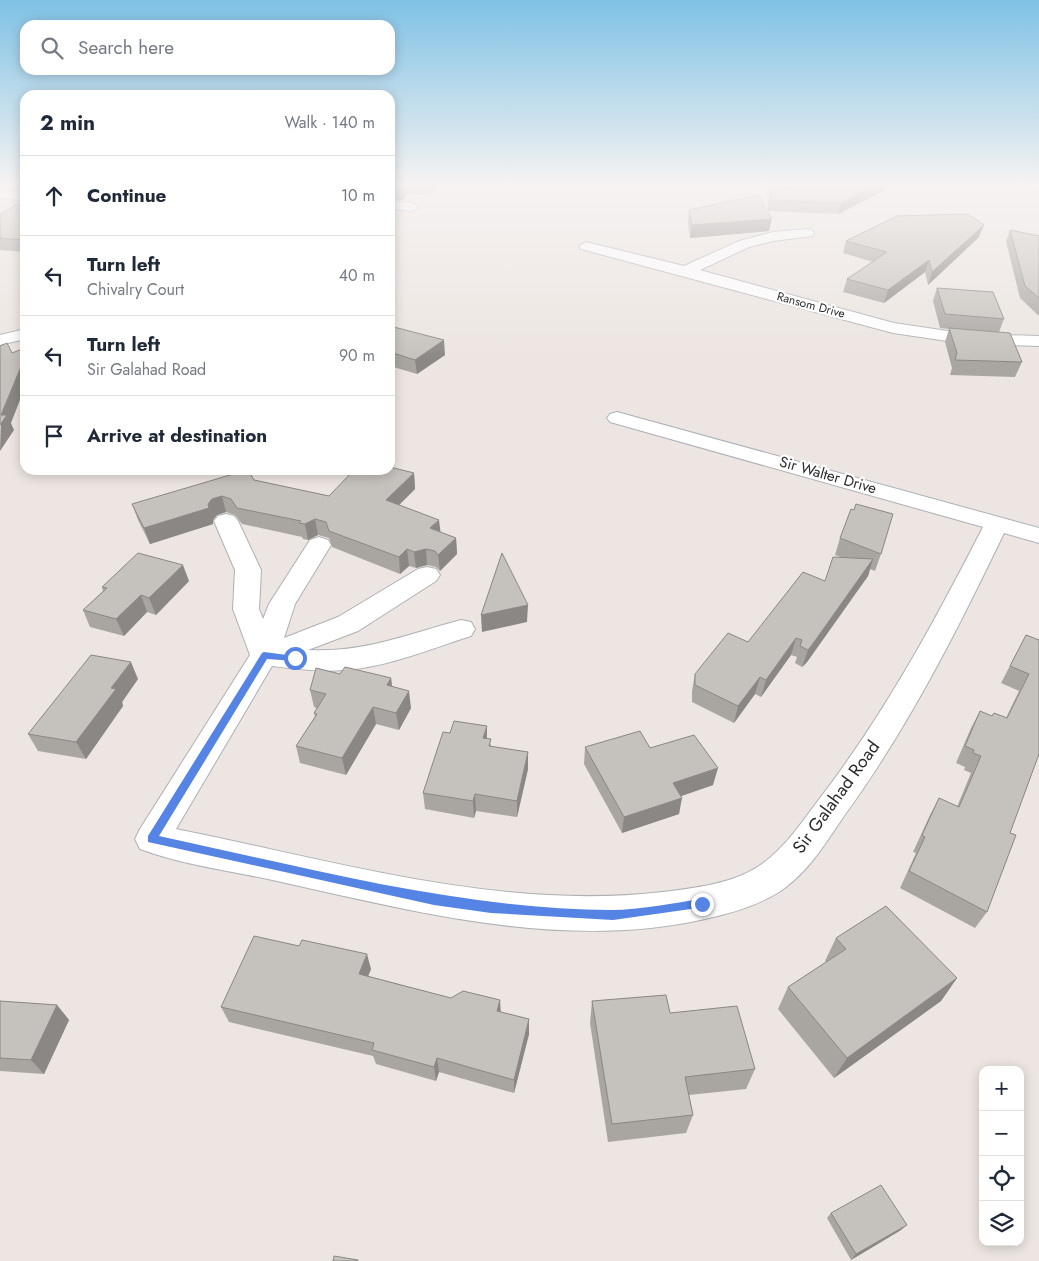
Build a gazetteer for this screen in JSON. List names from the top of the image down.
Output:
{
  "streets": {
    "street": ["Ransom Drive", "Sir Walter Drive", "Sir Galahad Road"]
  },
  "crossings": [
    ["Sir Walter Drive", "Sir Galahad Road"]
  ],
  "page": {
    "search": "Search here",
    "heading": ["2 min", "Walk · 140 m"],
    "list": [
      ["Continue", "10 m"],
      ["Turn left", "Chivalry Court", "40 m"],
      ["Turn left", "Sir Galahad Road", "90 m"],
      "Arrive at destination"
    ],
    "map_buttons": ["+", "−"]
  }
}
